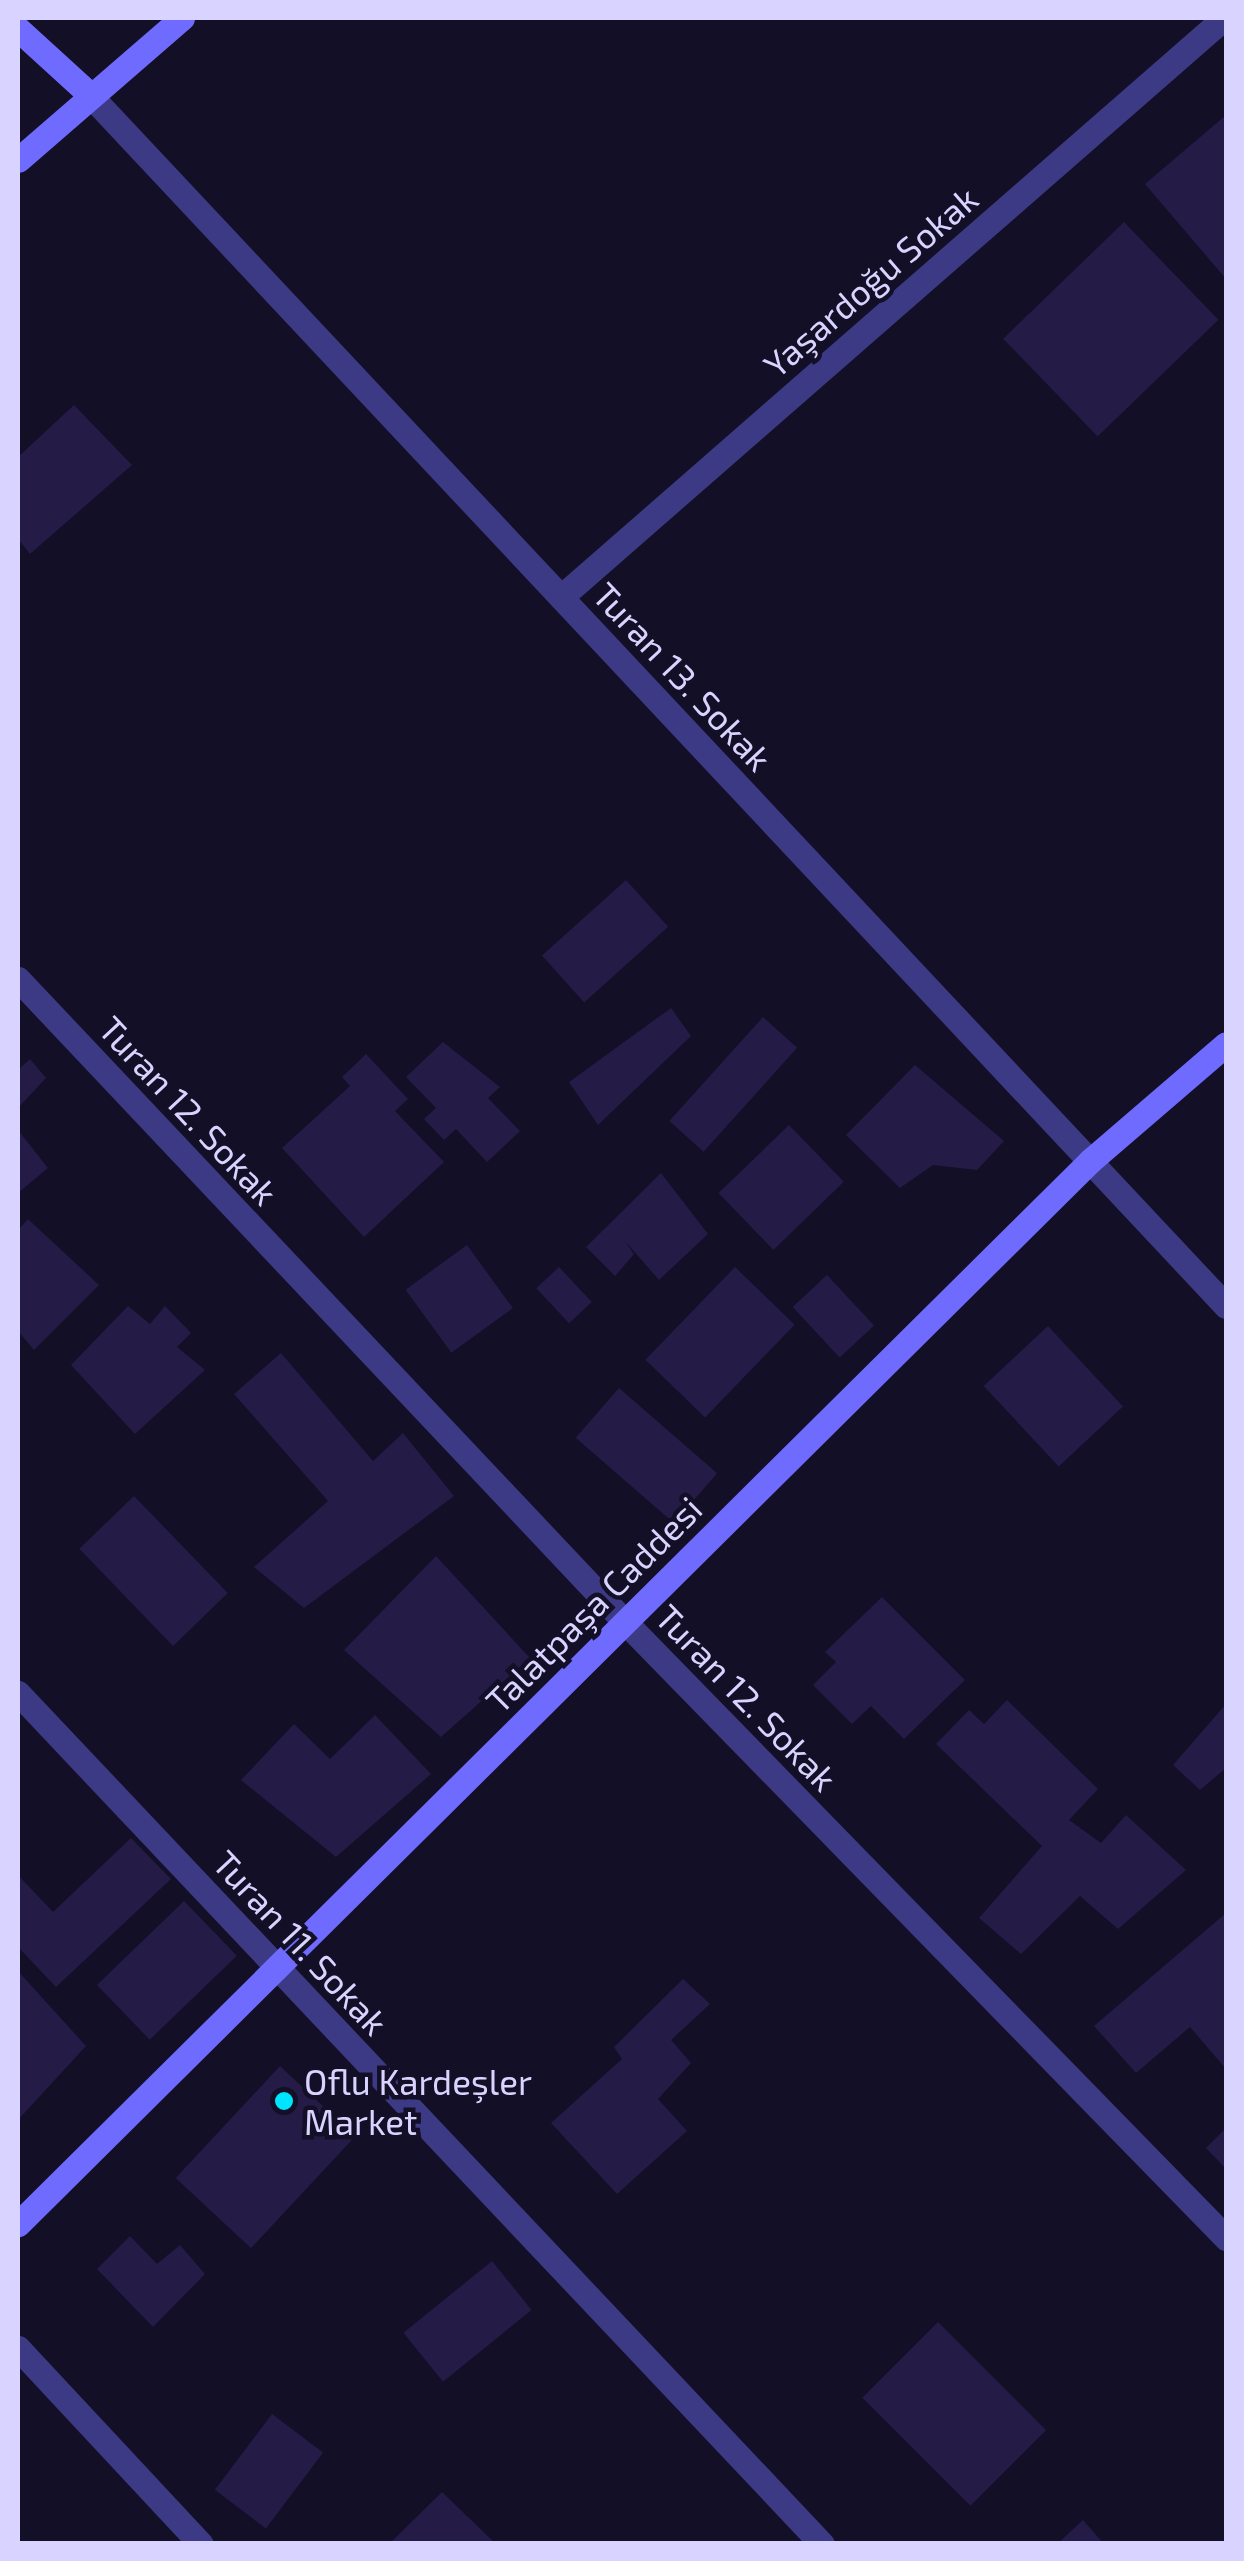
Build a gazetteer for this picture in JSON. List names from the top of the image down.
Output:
{
  "streets": {
    "street": [
      "Yaşardoğu Sokak",
      "Turan 13. Sokak",
      "Turan 12. Sokak",
      "Talatpaşa Caddesi",
      "Turan 11. Sokak"
    ]
  },
  "crossings": [
    ["Yaşardoğu Sokak", "Turan 13. Sokak"],
    ["Turan 13. Sokak", "Talatpaşa Caddesi"],
    ["Turan 12. Sokak", "Talatpaşa Caddesi"],
    ["Talatpaşa Caddesi", "Turan 11. Sokak"]
  ],
  "places": ["Oflu Kardeşler Market"]
}
